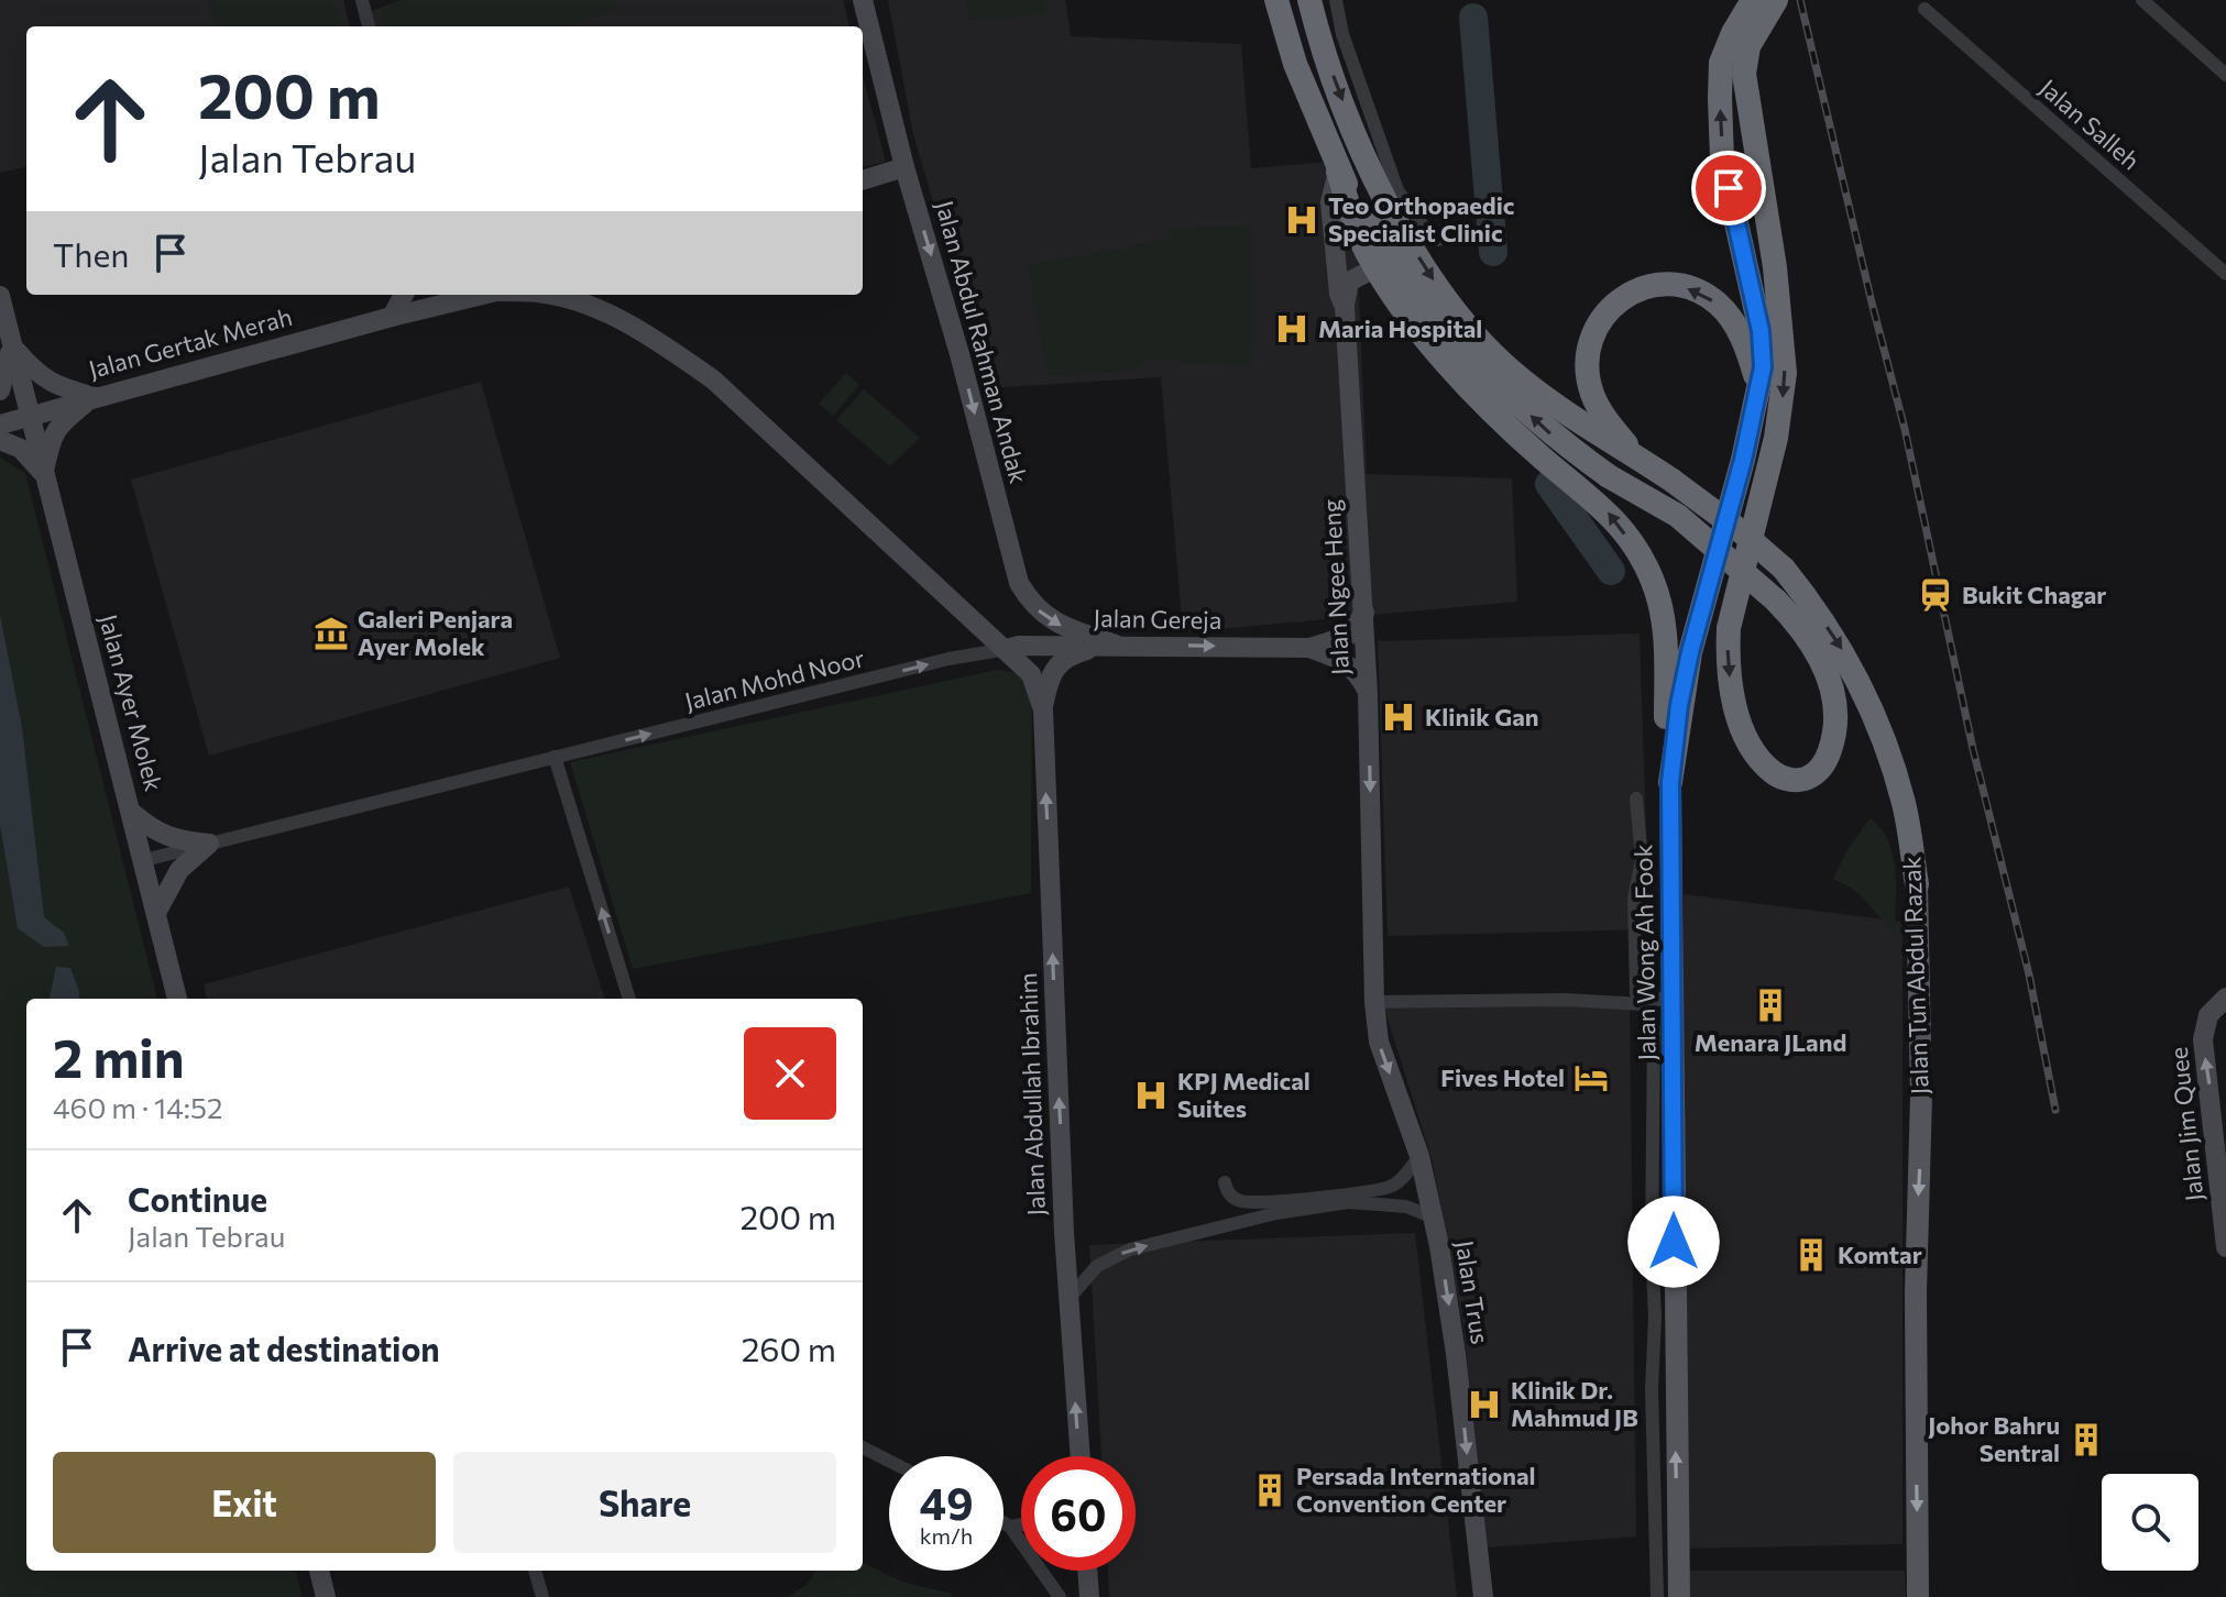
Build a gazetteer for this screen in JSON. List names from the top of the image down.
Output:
{
  "streets": {
    "highway": ["Jalan Tun Abdul Razak"],
    "main road": ["Jalan Wong Ah Fook"],
    "street": [
      "Jalan Salleh",
      "Jalan Abdul Rahman Andak",
      "Jalan Gertak Merah",
      "Jalan Ngee Heng",
      "Jalan Gereja",
      "Jalan Mohd Noor",
      "Jalan Ayer Molek",
      "Jalan Abdullah Ibrahim",
      "Jalan Jim Quee",
      "Jalan Trus"
    ]
  },
  "crossings": [
    ["Jalan Abdul Rahman Andak", "Jalan Gereja"],
    ["Jalan Abdul Rahman Andak", "Jalan Abdullah Ibrahim"],
    ["Jalan Gertak Merah", "Jalan Ayer Molek"],
    ["Jalan Ngee Heng", "Jalan Gereja"],
    ["Jalan Ngee Heng", "Jalan Trus"],
    ["Jalan Gereja", "Jalan Mohd Noor"],
    ["Jalan Gereja", "Jalan Abdullah Ibrahim"],
    ["Jalan Mohd Noor", "Jalan Ayer Molek"],
    ["Jalan Mohd Noor", "Jalan Abdullah Ibrahim"]
  ],
  "one_way": [
    "Jalan Abdul Rahman Andak",
    "Jalan Ngee Heng",
    "Jalan Gereja",
    "Jalan Mohd Noor",
    "Jalan Wong Ah Fook",
    "Jalan Abdullah Ibrahim",
    "Jalan Jim Quee",
    "Jalan Trus"
  ],
  "places": {
    "hospital": [
      "Teo Orthopaedic Specialist Clinic",
      "Maria Hospital",
      "Klinik Gan",
      "KPJ Medical Suites",
      "Klinik Dr. Mahmud JB"
    ],
    "station": ["Bukit Chagar"],
    "museum": ["Galeri Penjara Ayer Molek"],
    "building": [
      "Menara JLand",
      "Komtar",
      "Johor Bahru Sentral",
      "Persada International Convention Center"
    ],
    "hotel": ["Fives Hotel"]
  },
  "page": {
    "turn": ["200 m", "Jalan Tebrau"],
    "then": "Then",
    "heading": ["2 min", "460 m · 14:52"],
    "list": [
      {
        "name": "Continue",
        "note": "Jalan Tebrau",
        "value": "200 m"
      },
      {
        "name": "Arrive at destination",
        "value": "260 m"
      }
    ],
    "buttons": ["Exit", "Share"],
    "speed": "49 km/h",
    "limit": "60"
  }
}
